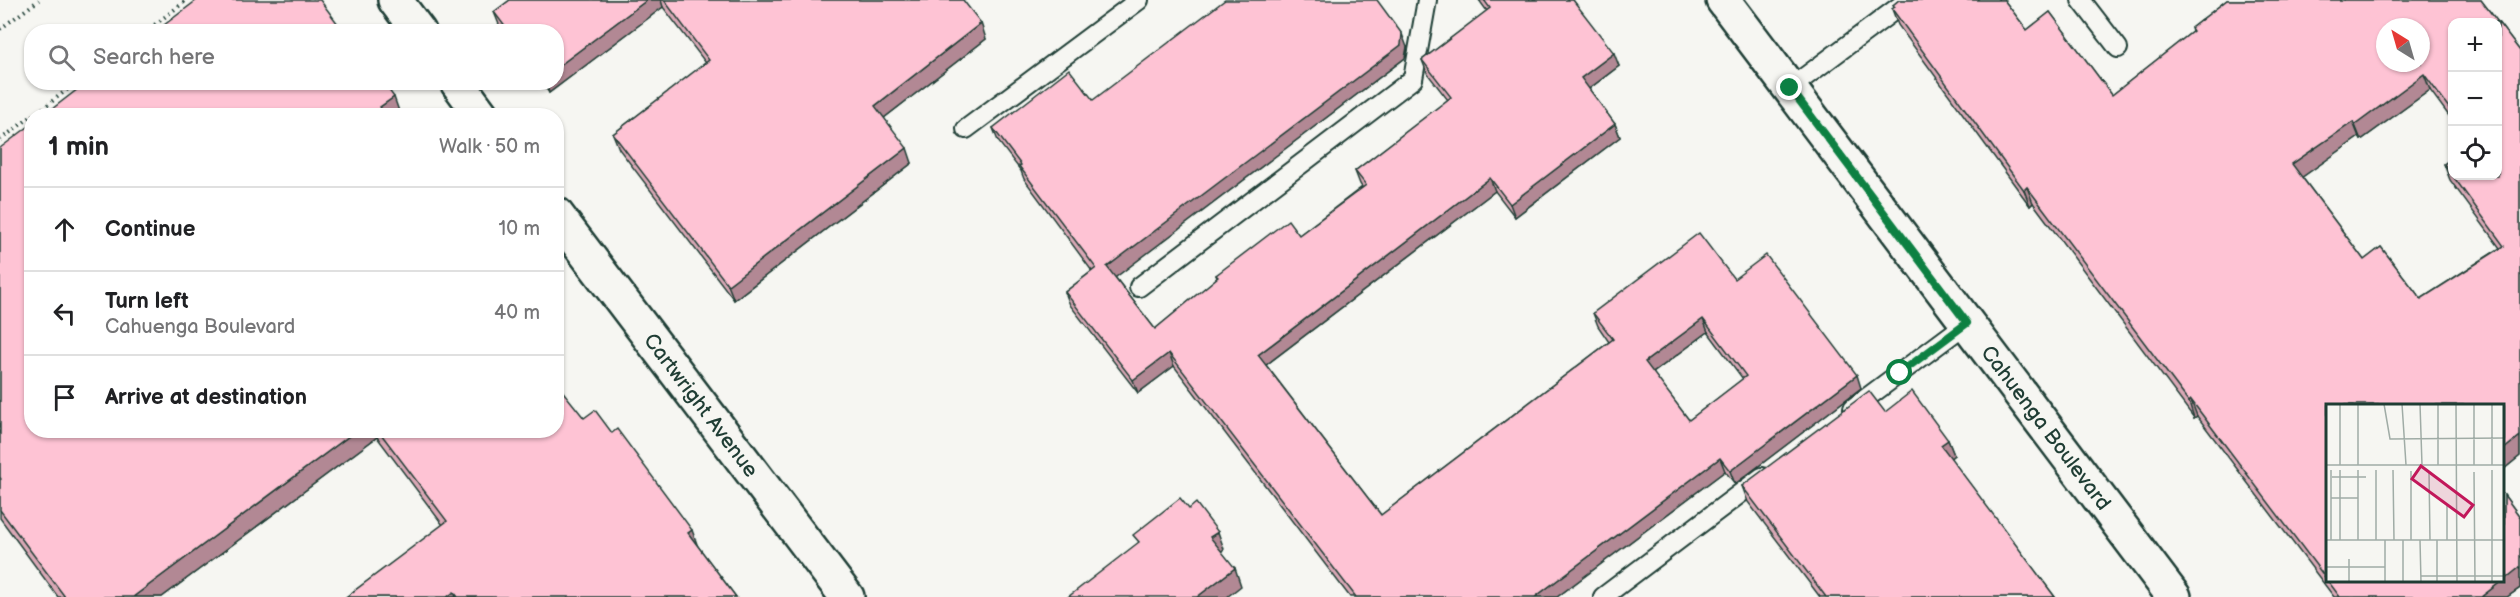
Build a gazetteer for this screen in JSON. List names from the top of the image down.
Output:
{
  "streets": {
    "main road": ["Cartwright Avenue", "Cahuenga Boulevard"]
  },
  "north": "top left",
  "page": {
    "map_buttons": ["+", "−"],
    "search": "Search here",
    "heading": ["1 min", "Walk · 50 m"],
    "list": [
      ["Continue", "10 m"],
      ["Turn left", "Cahuenga Boulevard", "40 m"],
      "Arrive at destination"
    ]
  }
}
